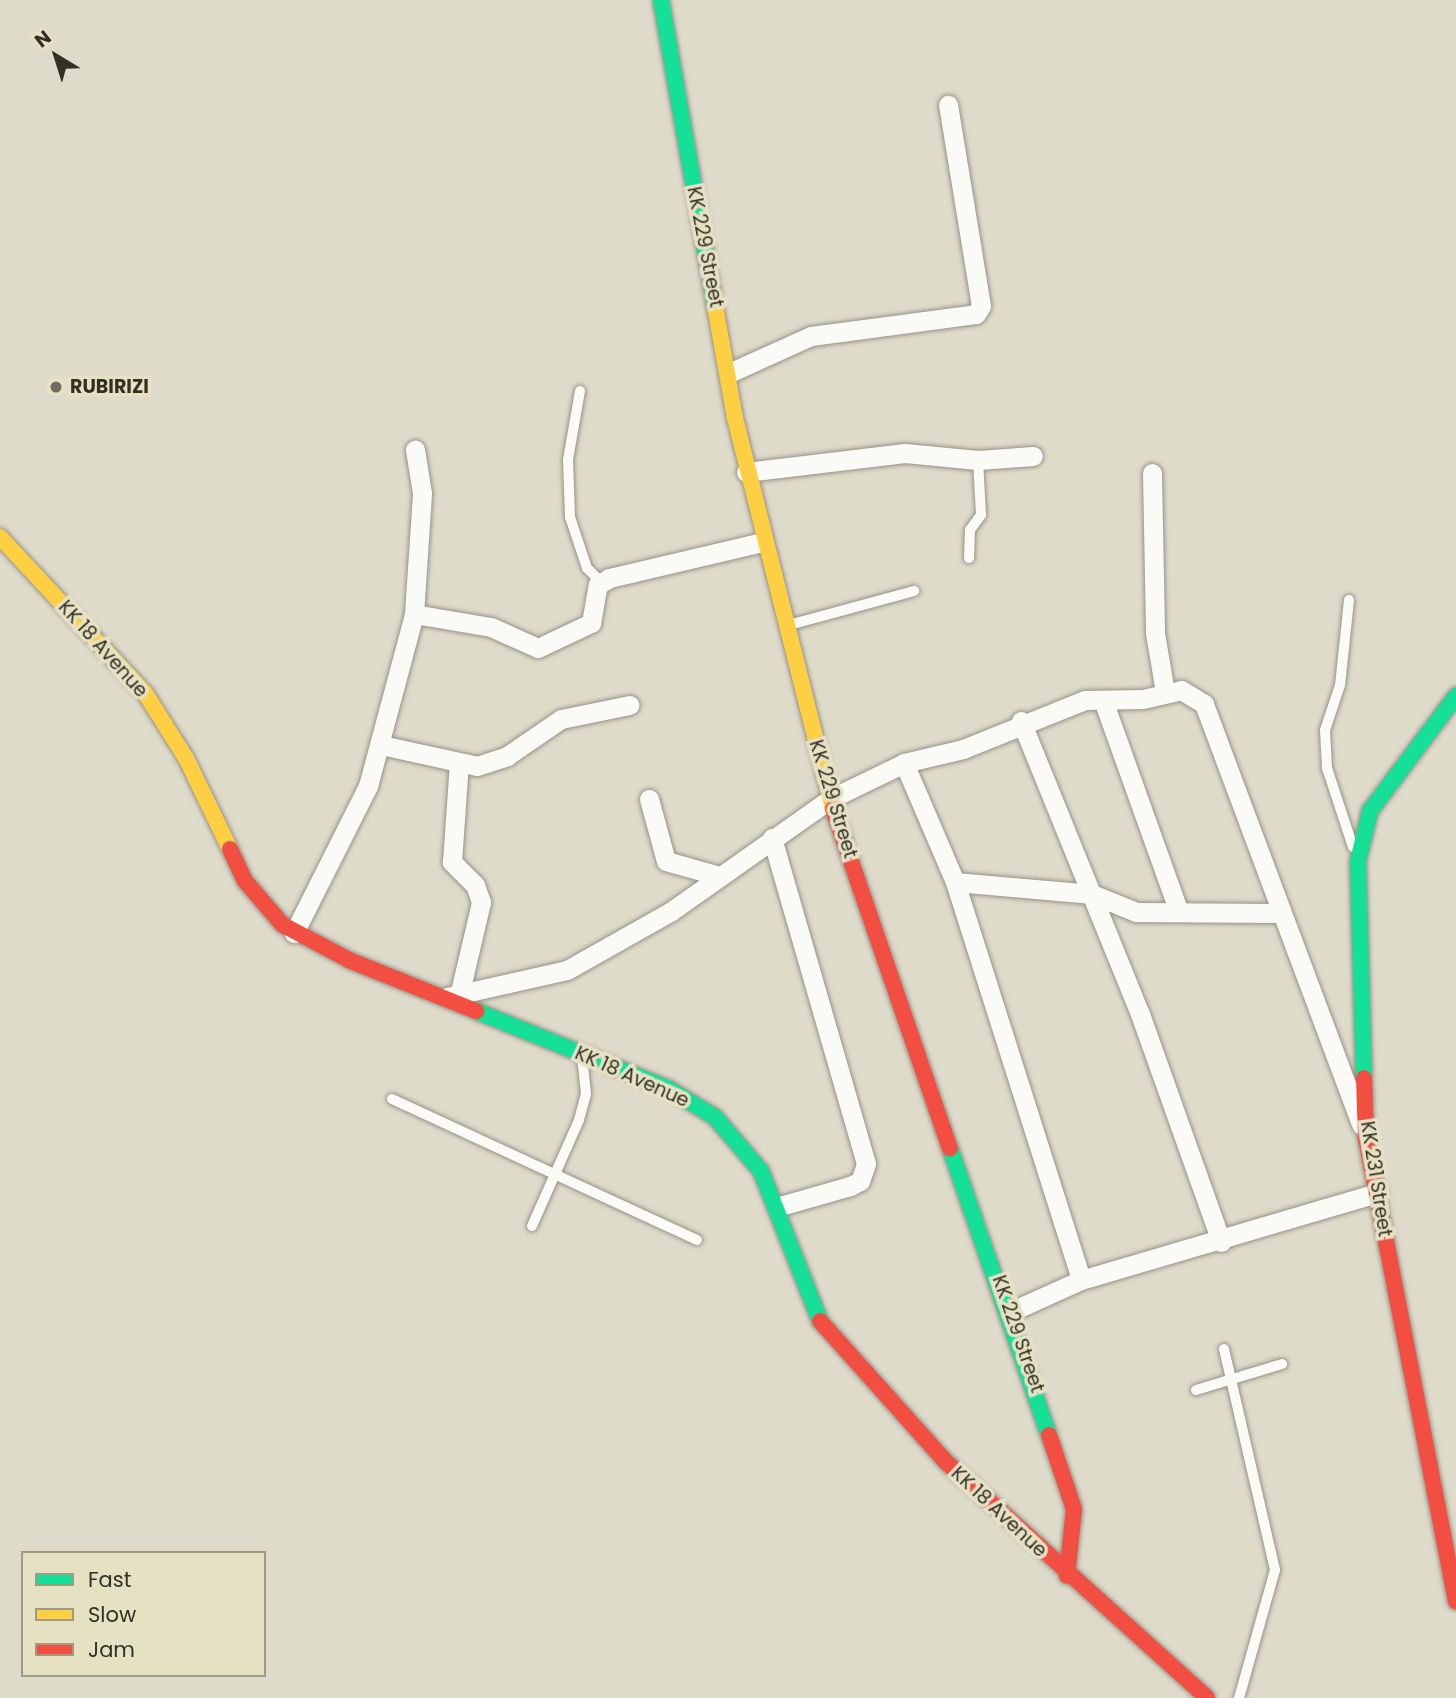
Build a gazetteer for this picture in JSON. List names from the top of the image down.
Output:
{
  "streets": {
    "main road": ["KK 229 Street", "KK 18 Avenue", "KK 231 Street"]
  },
  "crossings": [
    ["KK 229 Street", "KK 18 Avenue"]
  ],
  "places": ["RUBIRIZI"],
  "legend": ["Fast", "Slow", "Jam"],
  "north": "top left"
}
